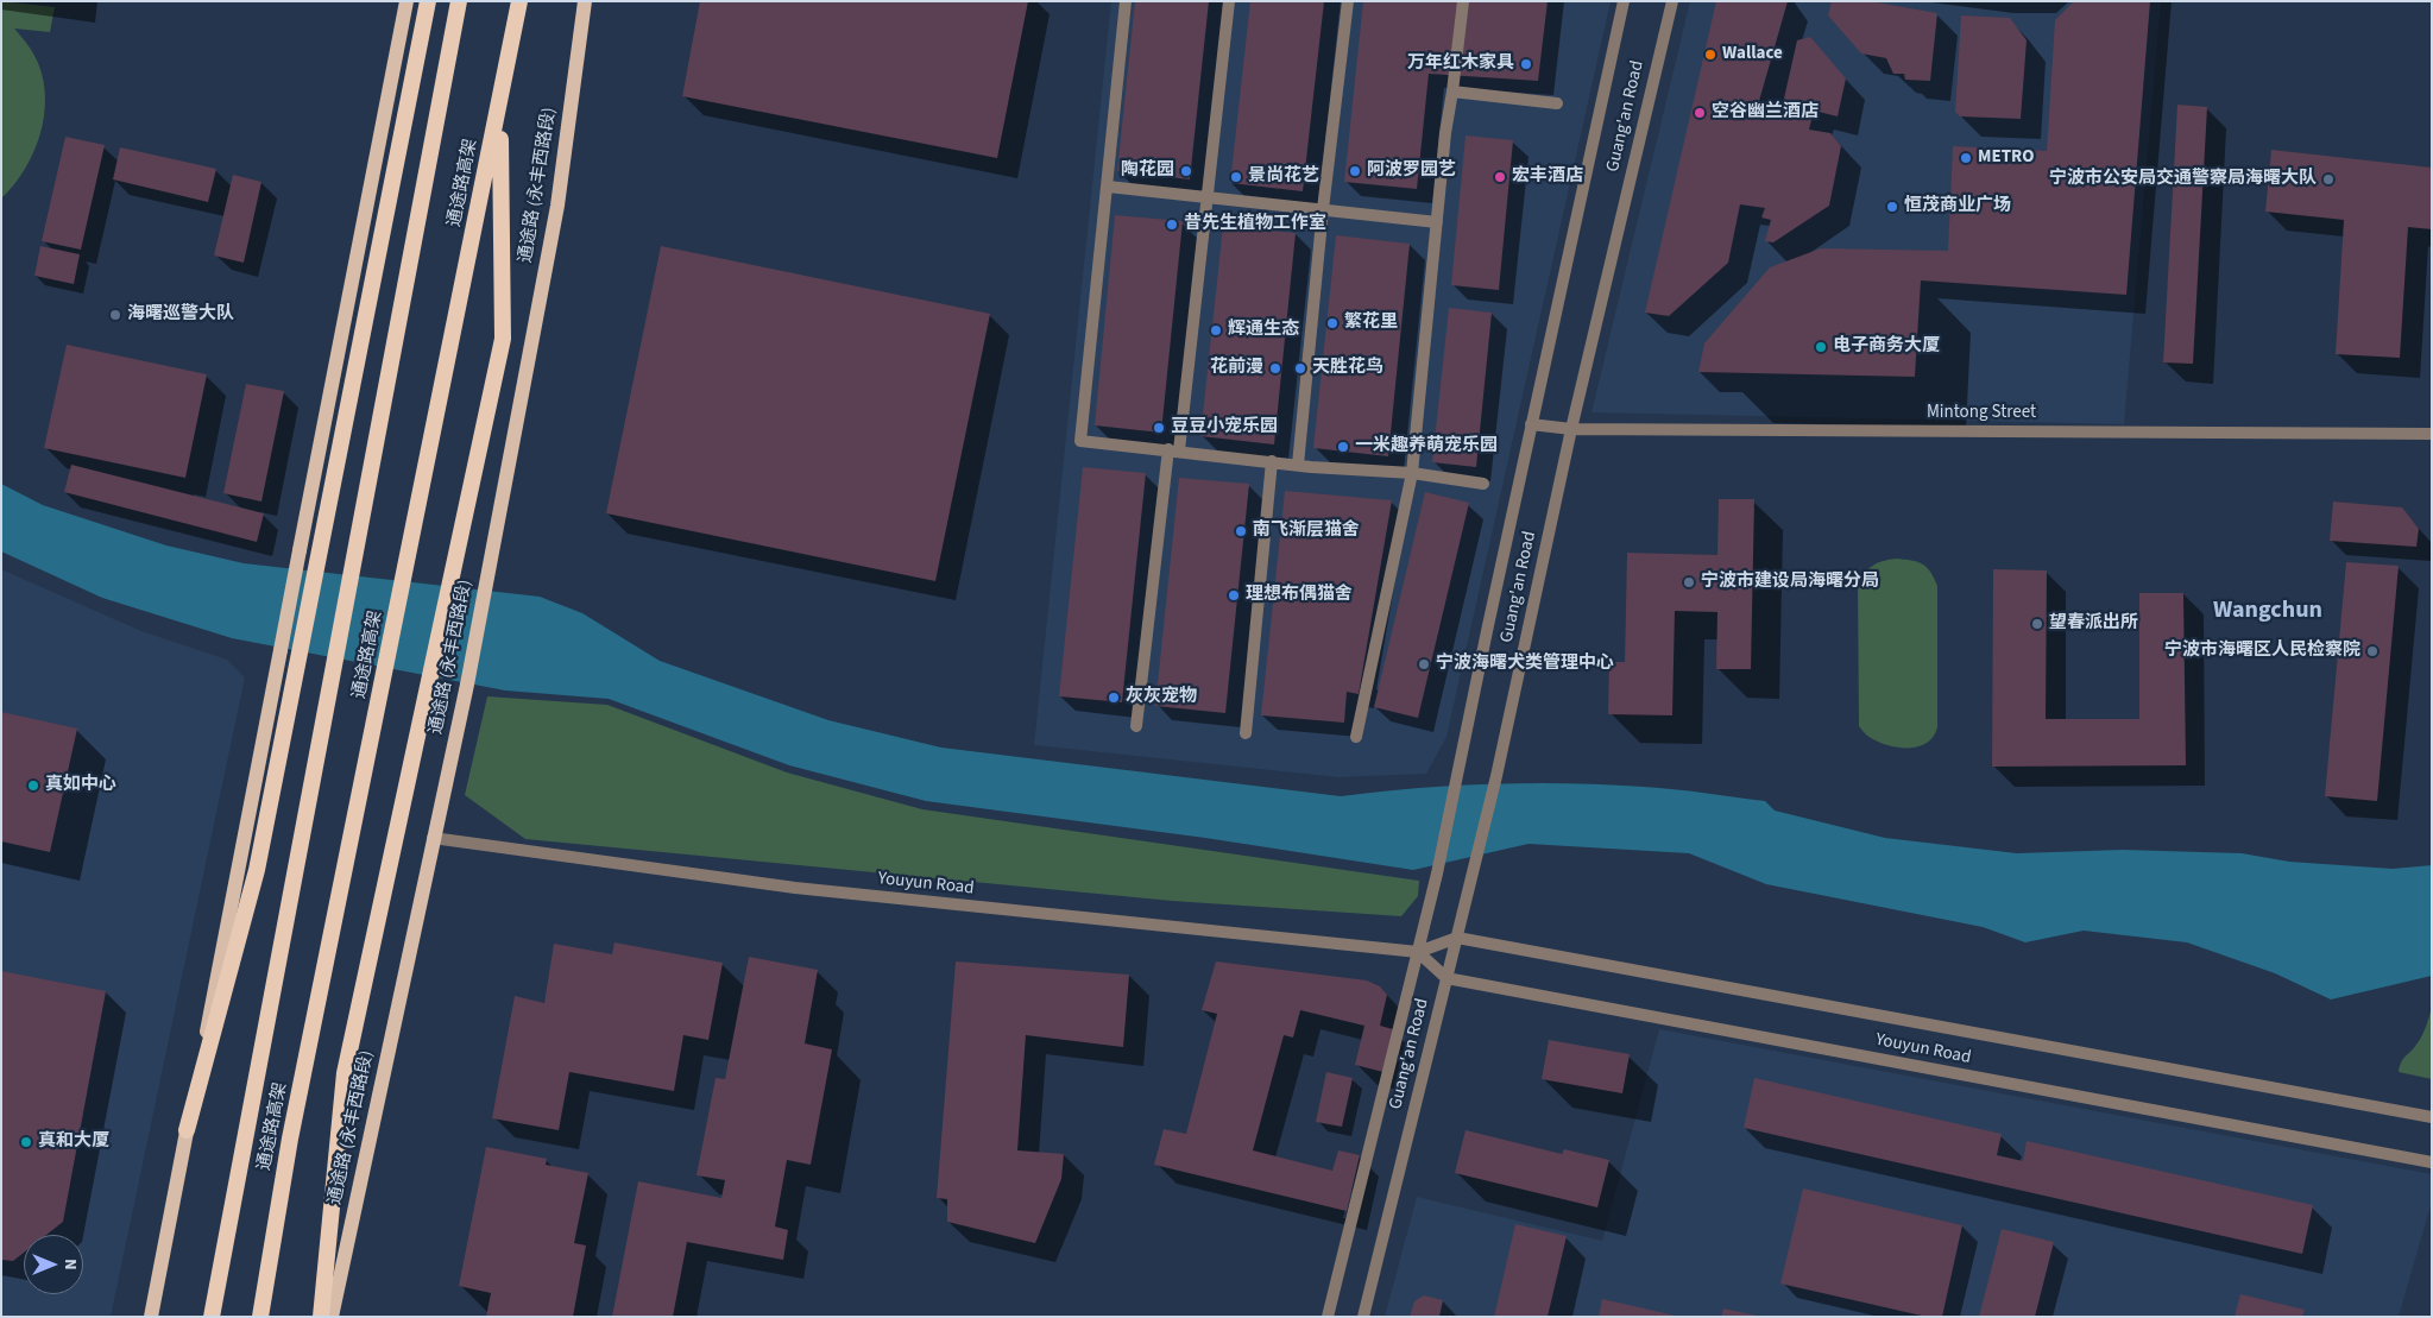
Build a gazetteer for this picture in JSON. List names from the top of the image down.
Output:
{
  "streets": {
    "highway": ["通途路高架"],
    "main road": ["通途路 (永丰西路段)"],
    "street": ["Guang'an Road", "Mintong Street", "Youyun Road"]
  },
  "crossings": [
    ["Guang'an Road", "Mintong Street"],
    ["Guang'an Road", "Youyun Road"],
    ["通途路 (永丰西路段)", "Youyun Road"]
  ],
  "districts": ["Wangchun"],
  "places": [
    "Wallace",
    "万年红木家具",
    "空谷幽兰酒店",
    "METRO",
    "陶花园",
    "阿波罗园艺",
    "景尚花艺",
    "宏丰酒店",
    "宁波市公安局交通警察局海曙大队",
    "恒茂商业广场",
    "昔先生植物工作室",
    "海曙巡警大队",
    "繁花里",
    "辉通生态",
    "电子商务大厦",
    "花前漫",
    "天胜花鸟",
    "豆豆小宠乐园",
    "一米趣养萌宠乐园",
    "南飞渐层猫舍",
    "宁波市建设局海曙分局",
    "理想布偶猫舍",
    "望春派出所",
    "宁波市海曙区人民检察院",
    "宁波海曙犬类管理中心",
    "灰灰宠物",
    "真如中心",
    "真和大厦"
  ],
  "north": "right"
}
